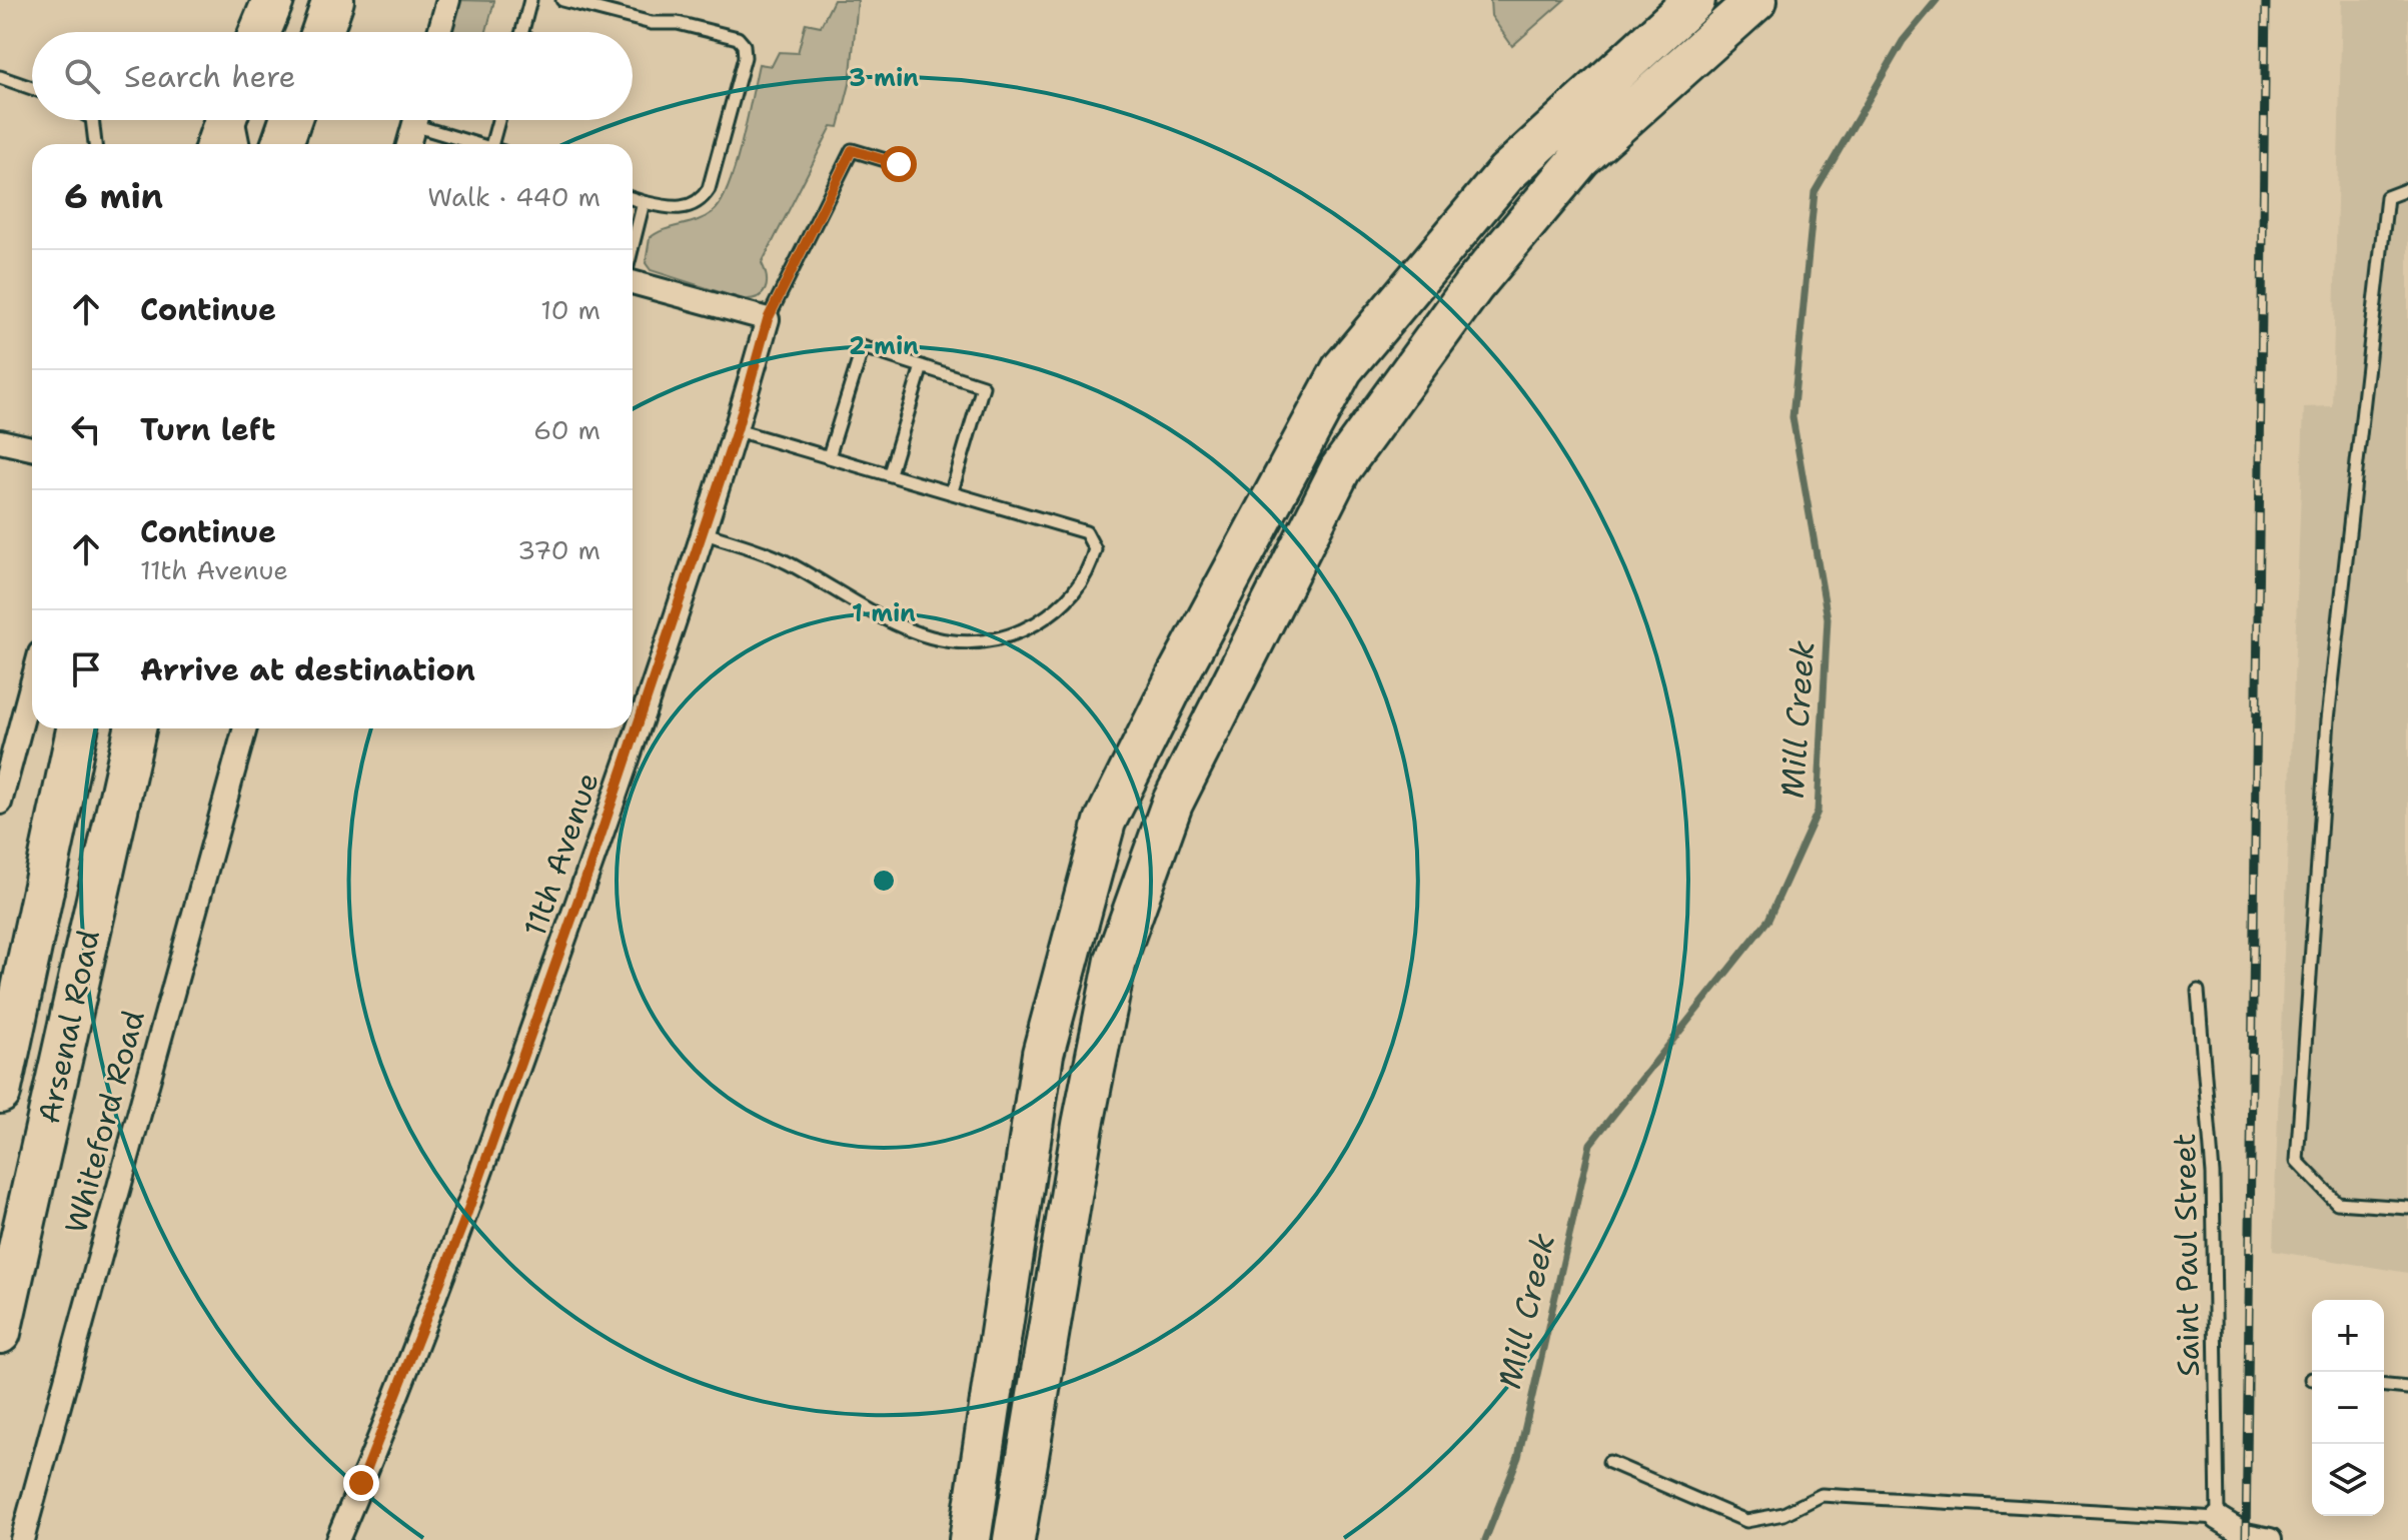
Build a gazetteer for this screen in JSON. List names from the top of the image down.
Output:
{
  "streets": {
    "highway": ["Arsenal Road"],
    "street": ["11th Avenue", "Whiteford Road"],
    "lane": ["Saint Paul Street"]
  },
  "water": ["Mill Creek"],
  "page": {
    "search": "Search here",
    "heading": ["6 min", "Walk · 440 m"],
    "list": [
      ["Continue", "10 m"],
      ["Turn left", "60 m"],
      ["Continue", "11th Avenue", "370 m"],
      "Arrive at destination"
    ],
    "map_buttons": ["+", "−"]
  },
  "rings": ["3 min", "2 min", "1 min"]
}
